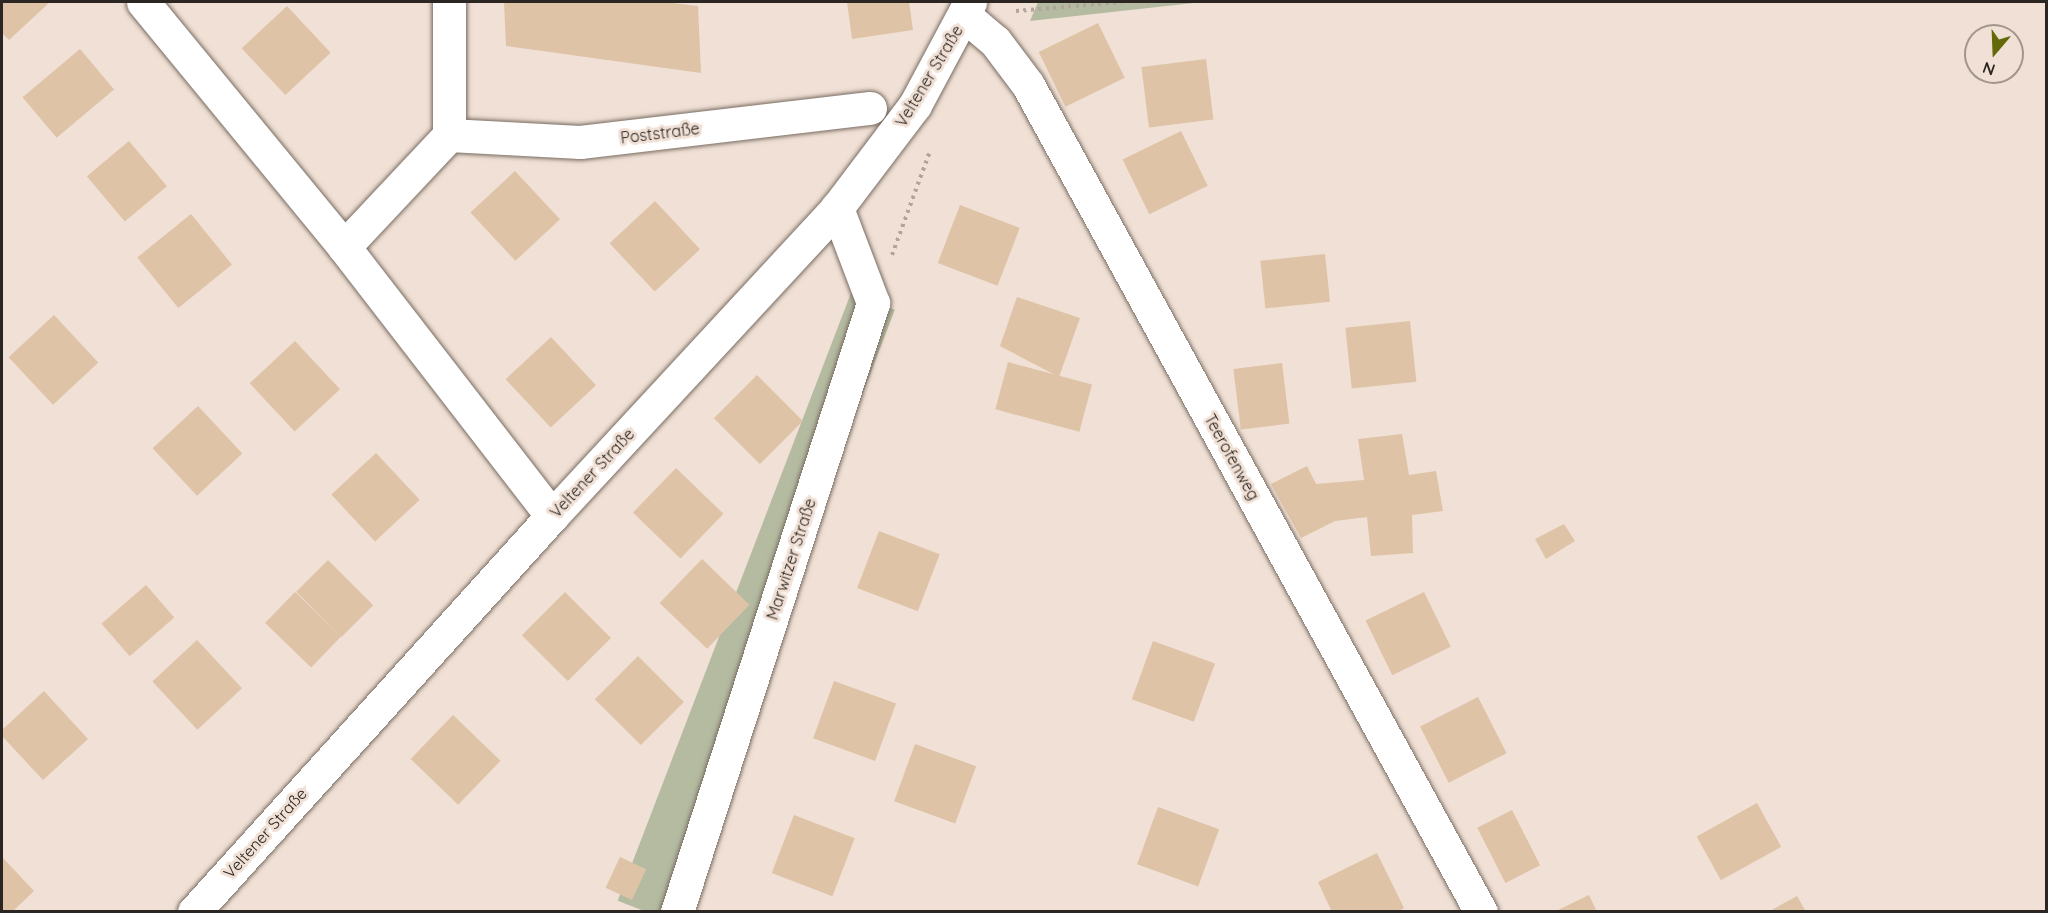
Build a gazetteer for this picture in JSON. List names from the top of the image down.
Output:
{
  "streets": {
    "street": [
      "Veltener Straße",
      "Poststraße",
      "Teerofenweg",
      "Marwitzer Straße"
    ]
  },
  "crossings": [
    ["Veltener Straße", "Teerofenweg"]
  ],
  "north": "bottom"
}
